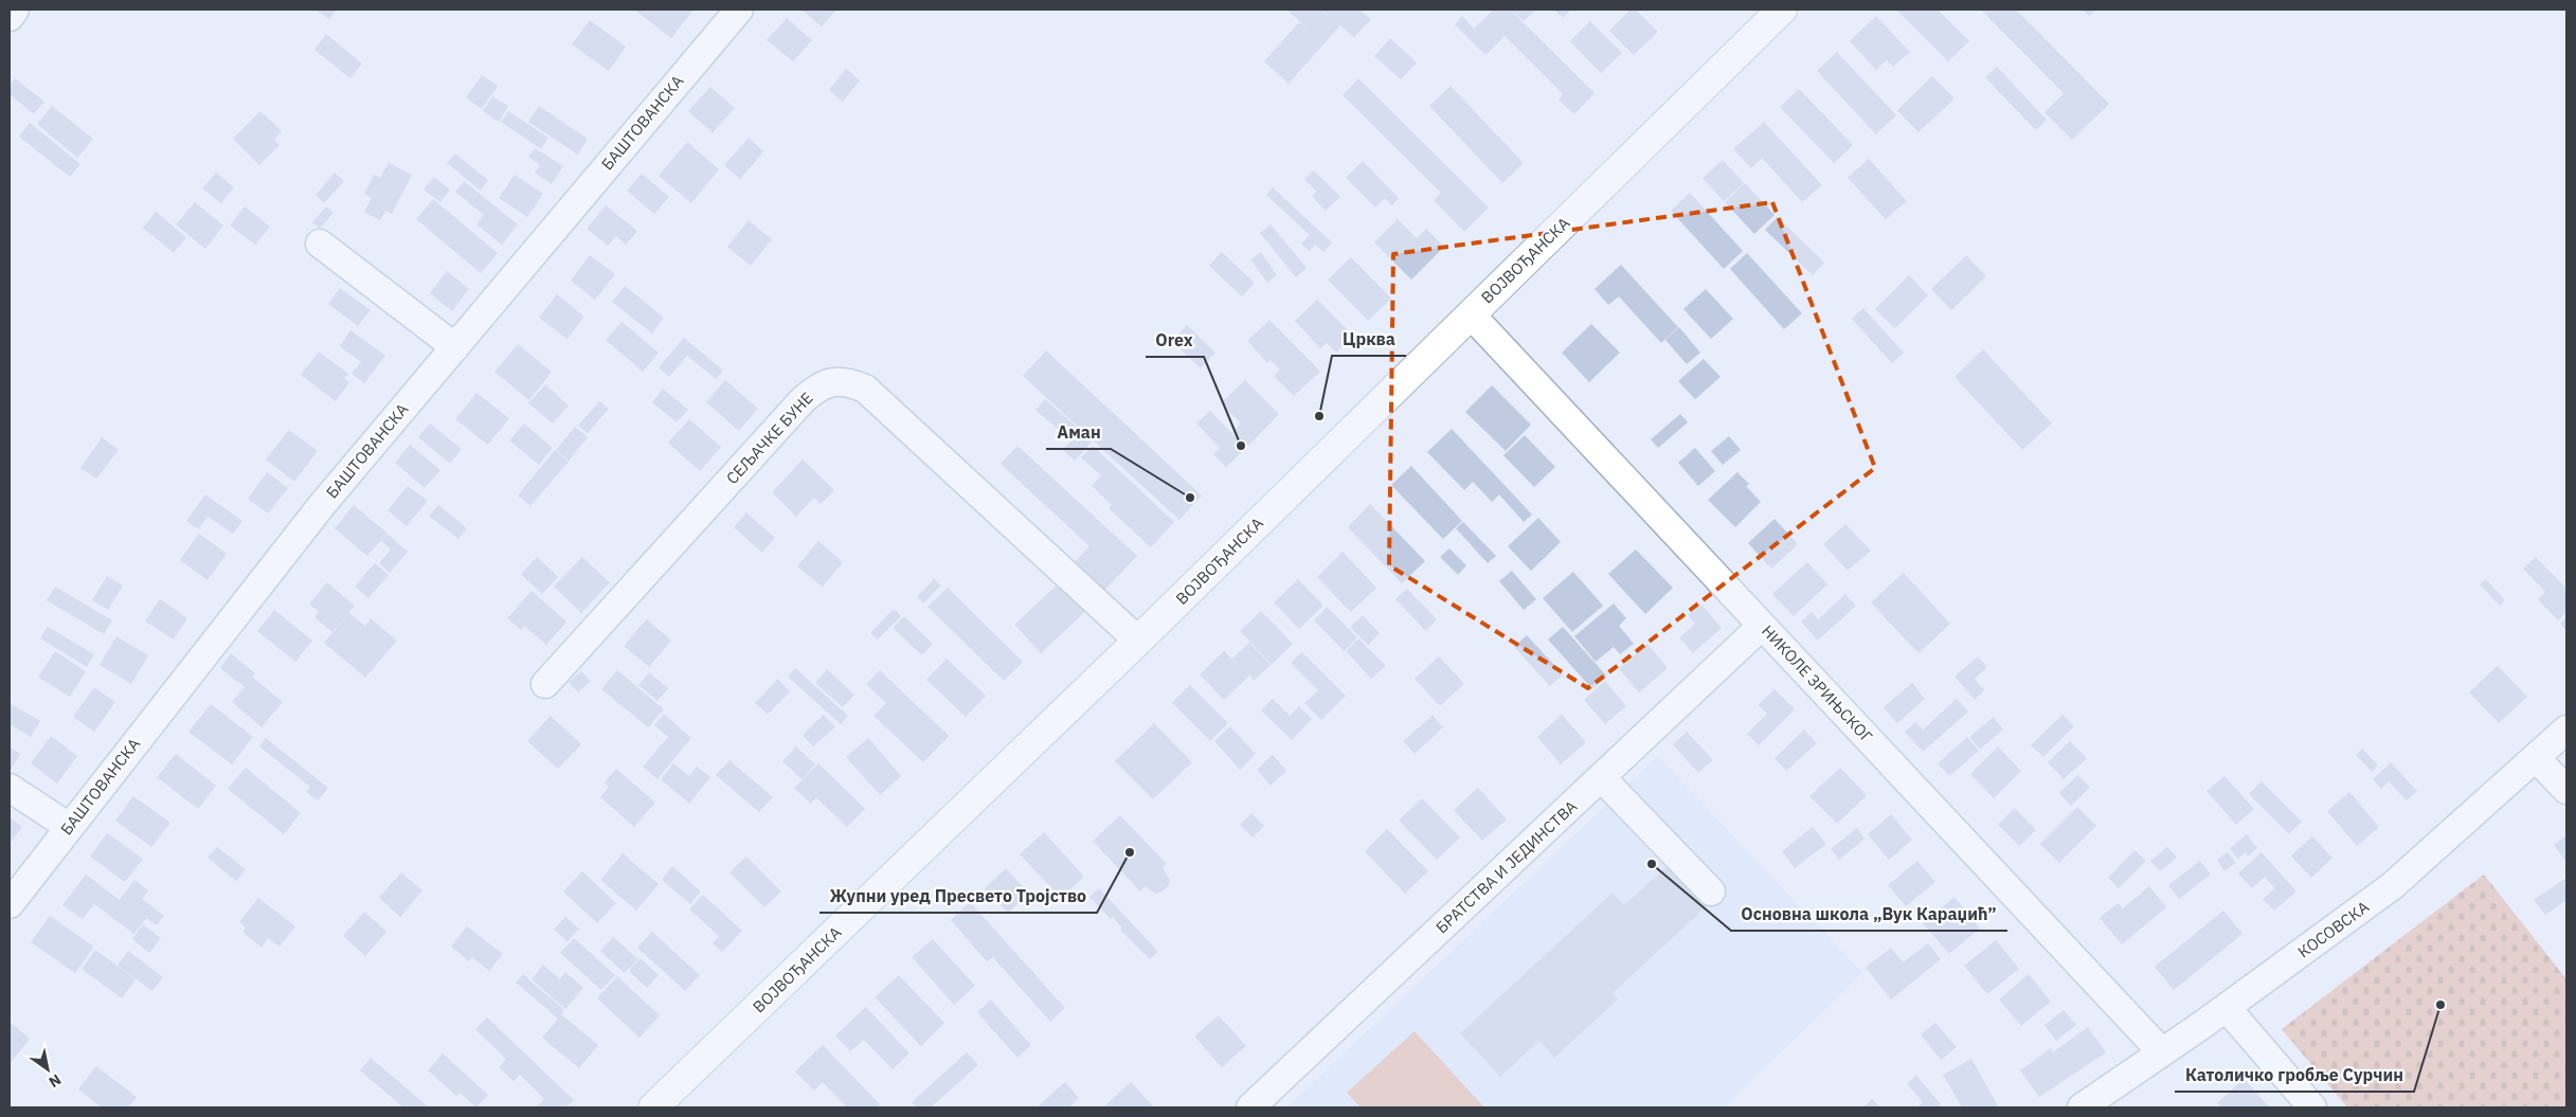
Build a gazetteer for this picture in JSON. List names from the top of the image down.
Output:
{
  "streets": {
    "main road": ["ВОЈВОЂАНСКА"],
    "street": [
      "БАШТОВАНСКА",
      "СЕЉАЧКЕ БУНЕ",
      "НИКОЛЕ ЗРИЊСКОГ",
      "БРАТСТВА И ЈЕДИНСТВА",
      "КОСОВСКА"
    ]
  },
  "crossings": [
    ["ВОЈВОЂАНСКА", "СЕЉАЧКЕ БУНЕ"],
    ["ВОЈВОЂАНСКА", "НИКОЛЕ ЗРИЊСКОГ"],
    ["НИКОЛЕ ЗРИЊСКОГ", "БРАТСТВА И ЈЕДИНСТВА"],
    ["НИКОЛЕ ЗРИЊСКОГ", "КОСОВСКА"]
  ],
  "places": [
    "Црква",
    "Orex",
    "Аман",
    "Жупни уред Пресвето Тројство",
    "Основна школа „Вук Караџић”",
    "Католичко гробље Сурчин"
  ],
  "north": "bottom right"
}
